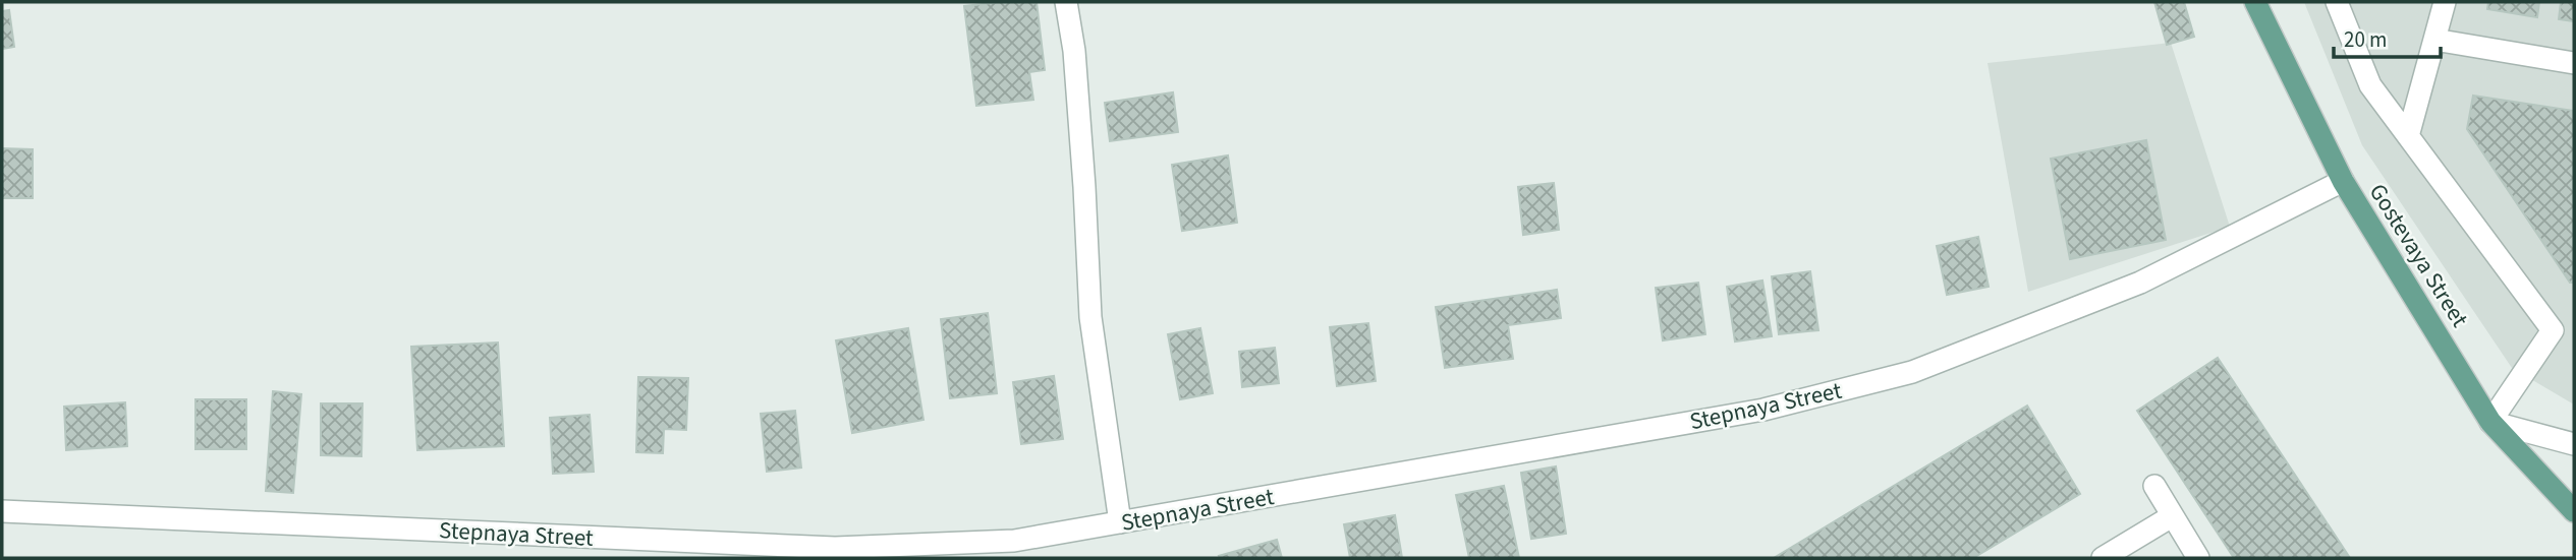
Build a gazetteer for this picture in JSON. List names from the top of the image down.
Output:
{
  "streets": {
    "main road": ["Gostevaya Street"],
    "street": ["Stepnaya Street"]
  },
  "crossings": [
    ["Gostevaya Street", "Stepnaya Street"]
  ],
  "scale_bar": "20 m"
}
